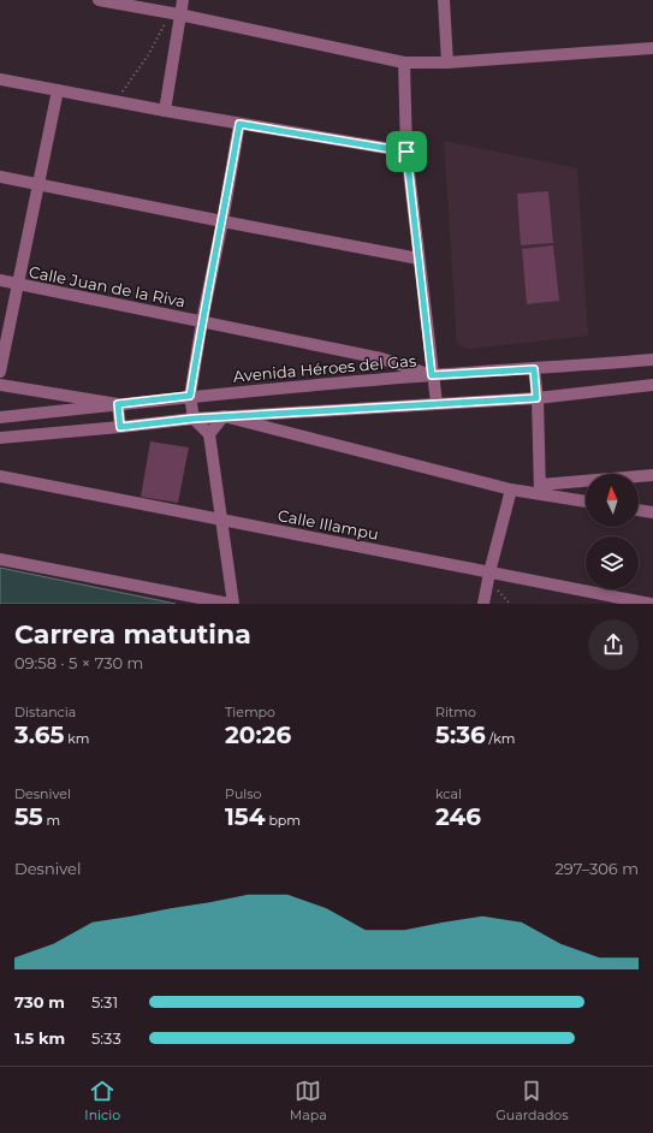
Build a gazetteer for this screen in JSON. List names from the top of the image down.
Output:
{
  "streets": {
    "street": ["Calle Juan de la Riva", "Avenida Héroes del Gas", "Calle Illampu"]
  },
  "crossings": [
    ["Calle Juan de la Riva", "Avenida Héroes del Gas"]
  ],
  "north": "top",
  "page": {
    "heading": ["Carrera matutina", "09:58 · 5 × 730 m"],
    "stats": [
      ["Distancia", "3.65 km"],
      ["Tiempo", "20:26"],
      ["Ritmo", "5:36 /km"],
      ["Desnivel", "55 m"],
      ["Pulso", "154 bpm"],
      ["kcal", "246"]
    ],
    "chart": ["Desnivel", "297–306 m"],
    "list": [
      {
        "name": "730 m",
        "note": "5:31"
      },
      {
        "name": "1.5 km",
        "note": "5:33"
      }
    ],
    "tabs": ["Inicio", "Mapa", "Guardados"]
  }
}
